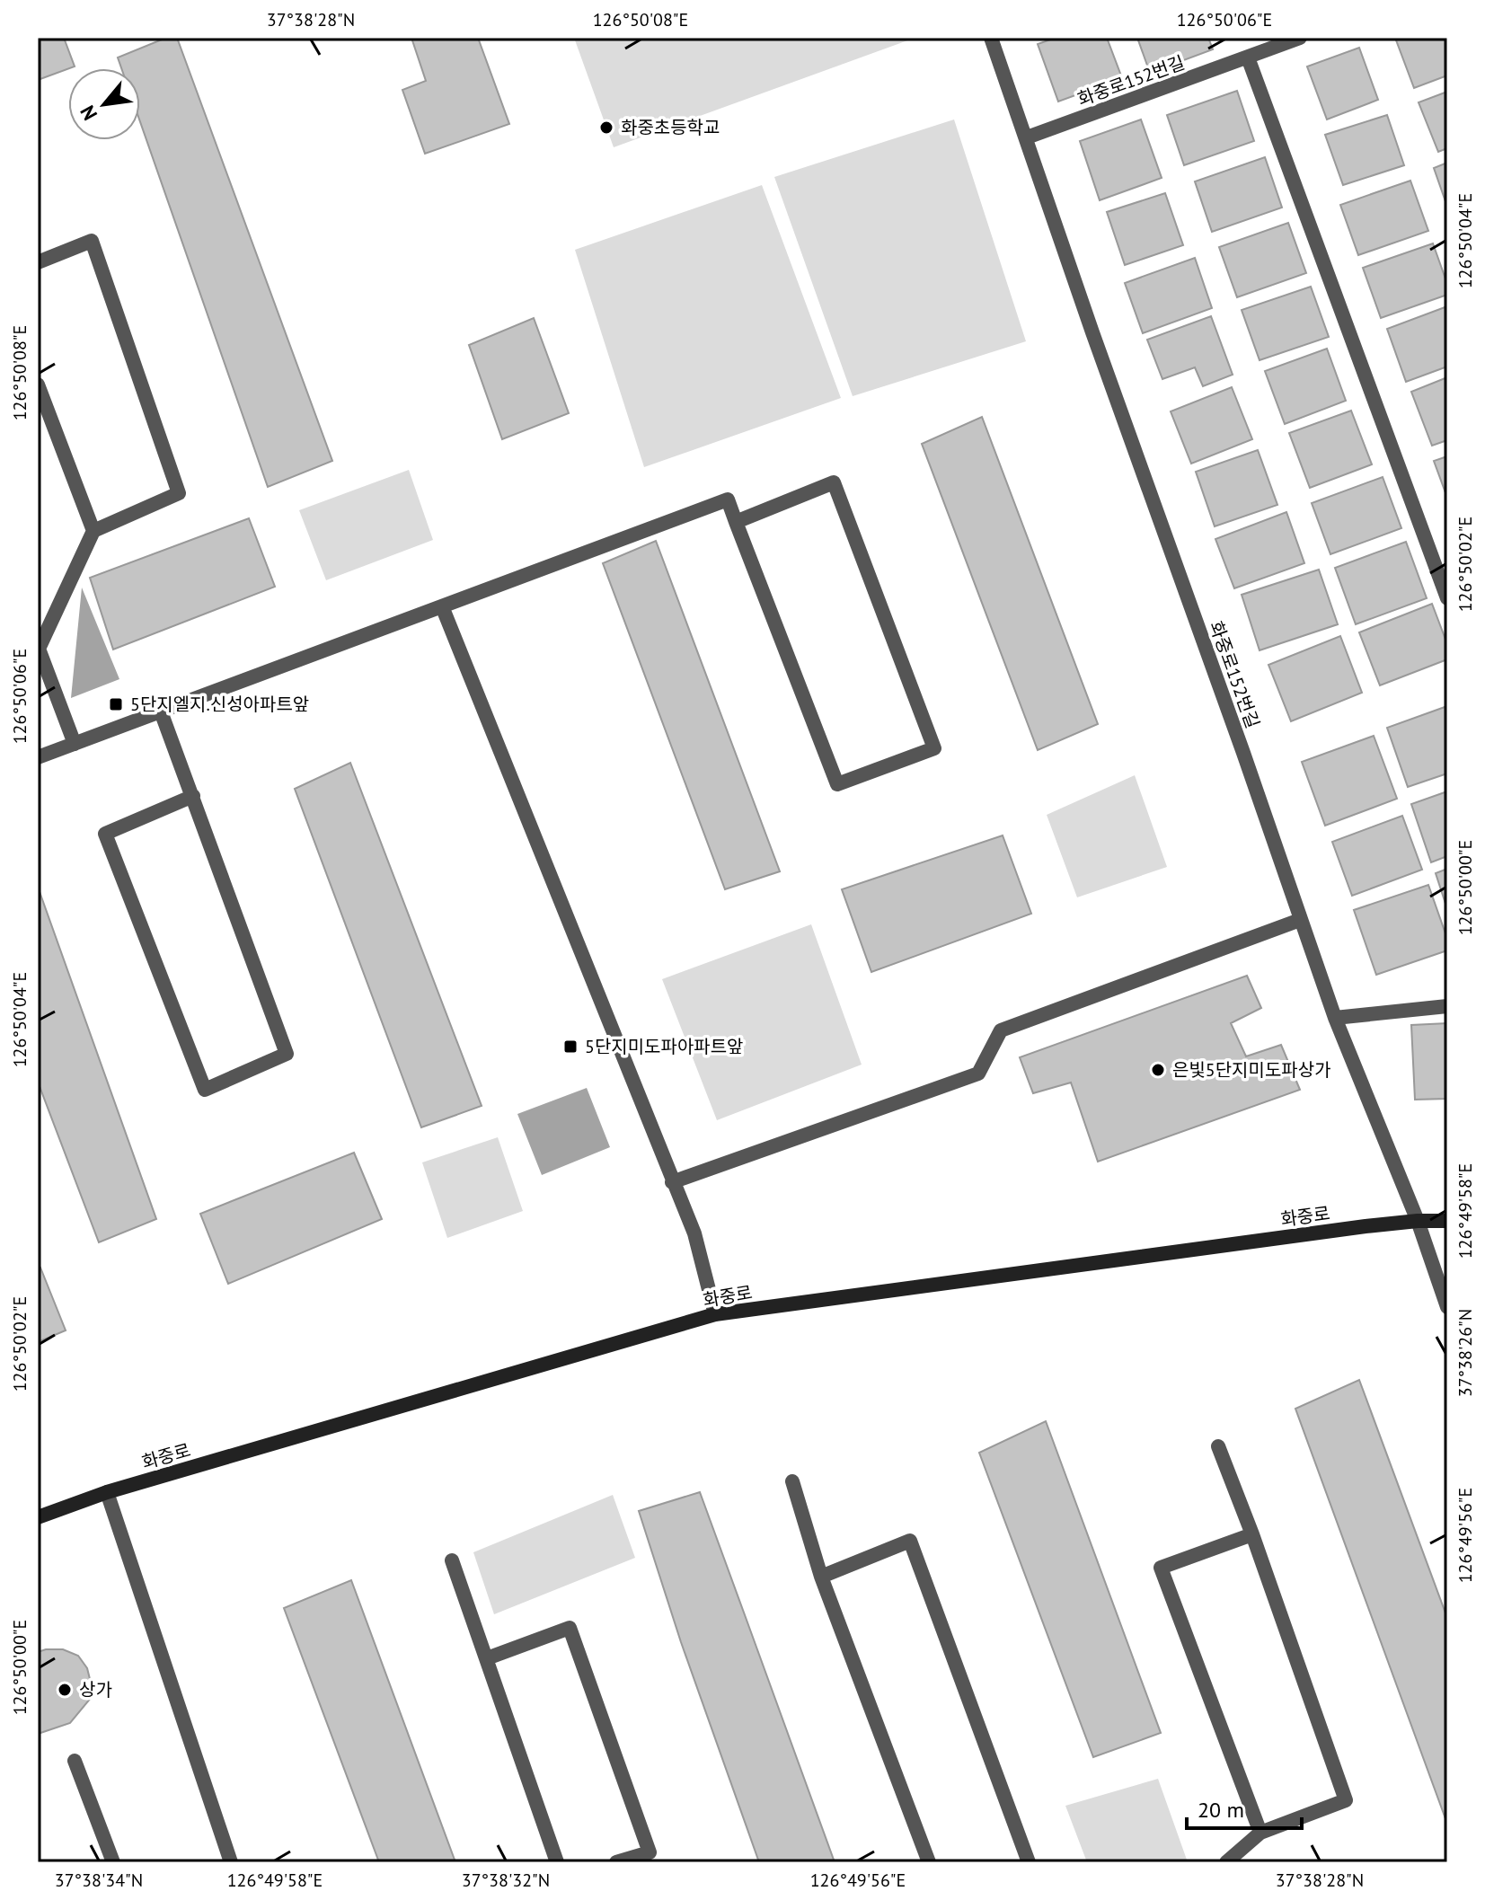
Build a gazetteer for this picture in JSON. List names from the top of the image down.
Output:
{
  "streets": {
    "main road": ["화중로"],
    "street": ["화중로152번길"]
  },
  "crossings": [
    ["화중로152번길", "화중로"]
  ],
  "places": {
    "other": ["화중초등학교", "은빛5단지미도파상가", "상가"],
    "transit": ["5단지엘지.신성아파트앞", "5단지미도파아파트앞"]
  },
  "scale_bar": "20 m",
  "north": "bottom left",
  "coordinates": [
    "37°38'28\"N",
    "126°50'08\"E",
    "126°50'06\"E",
    "126°50'04\"E",
    "126°50'02\"E",
    "126°50'00\"E",
    "126°49'58\"E",
    "37°38'26\"N",
    "126°49'56\"E",
    "37°38'34\"N",
    "37°38'32\"N"
  ]
}
